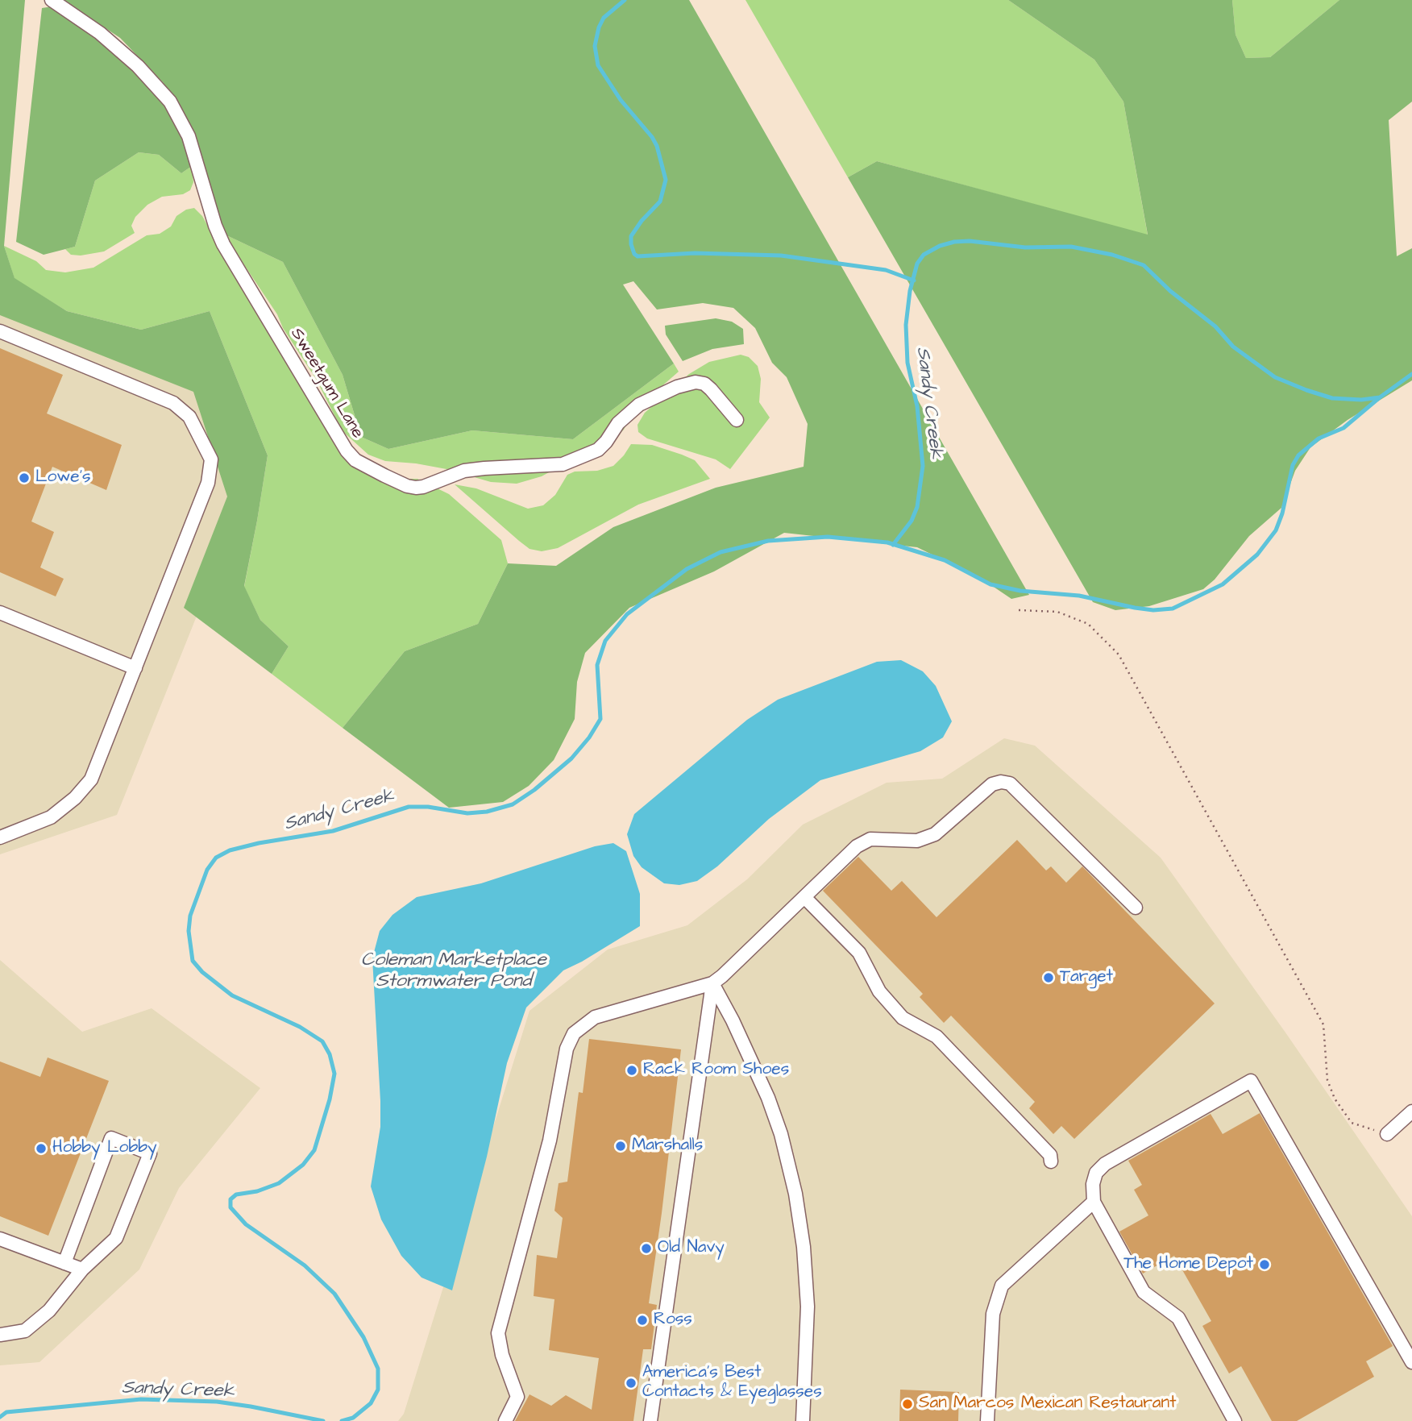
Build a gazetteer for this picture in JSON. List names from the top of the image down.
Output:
{
  "streets": {
    "street": ["Sweetgum Lane"]
  },
  "water": ["Sandy Creek", "Coleman Marketplace Stormwater Pond"],
  "places": [
    "Lowe's",
    "Target",
    "Rack Room Shoes",
    "Marshalls",
    "Hobby Lobby",
    "Old Navy",
    "The Home Depot",
    "Ross",
    "America's Best Contacts & Eyeglasses",
    "San Marcos Mexican Restaurant"
  ]
}
